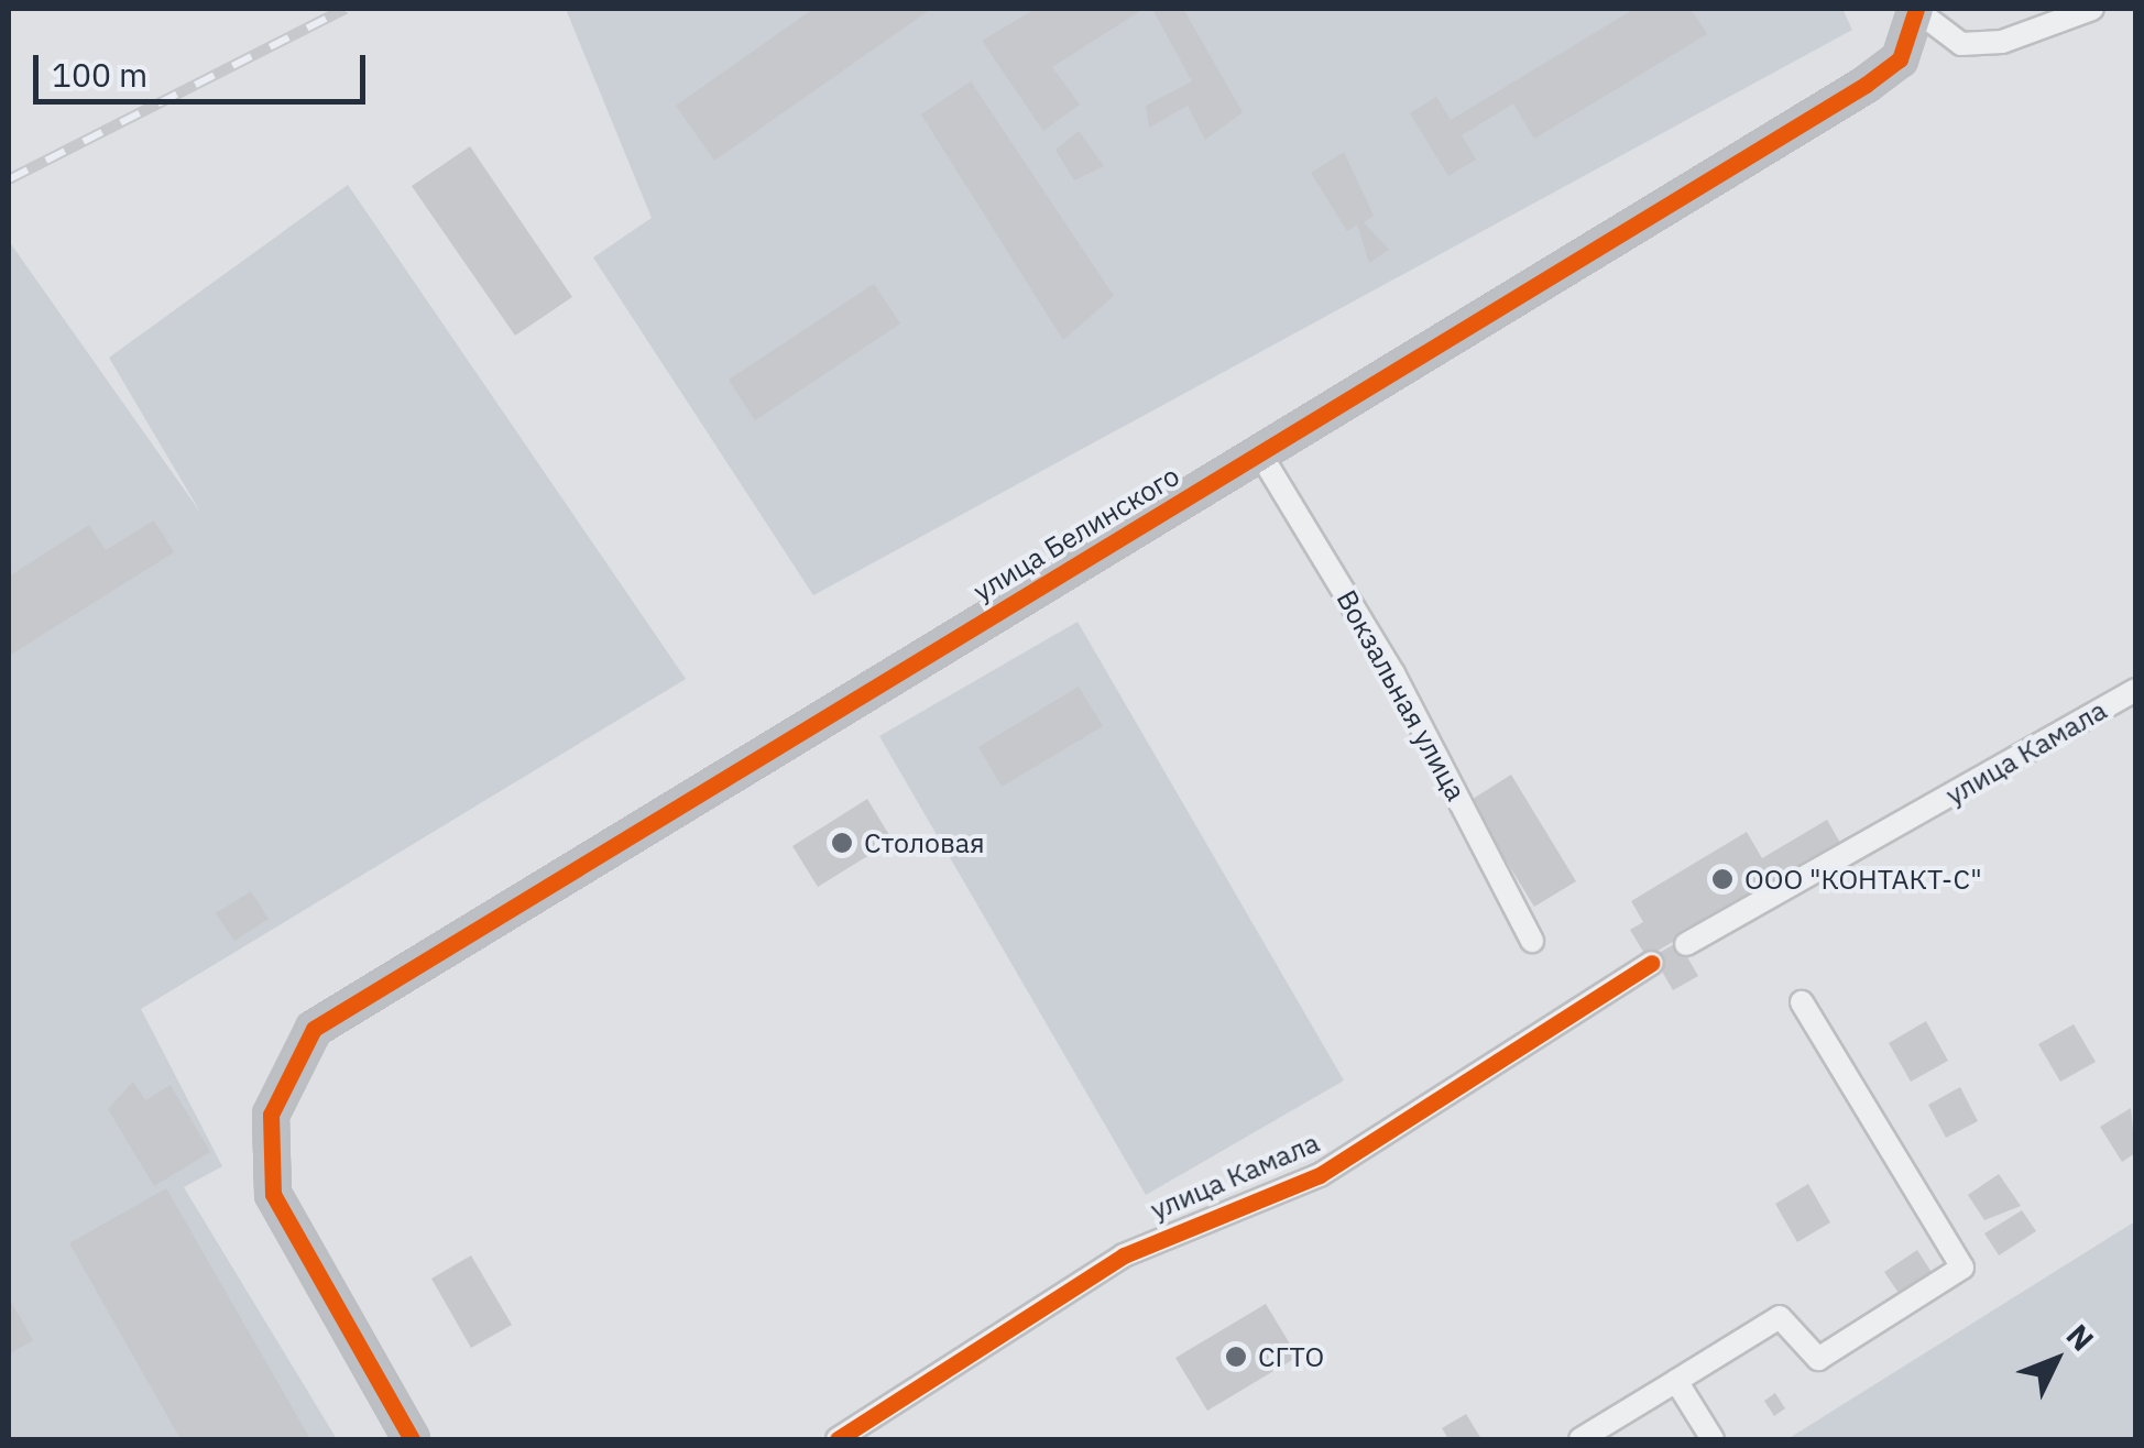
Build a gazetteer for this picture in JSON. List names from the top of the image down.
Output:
{
  "streets": {
    "street": ["улица Белинского", "Вокзальная улица", "улица Камала"]
  },
  "crossings": [
    ["улица Белинского", "Вокзальная улица"]
  ],
  "places": ["Столовая", "ООО \"КОНТАКТ-С\"", "СГТО"],
  "scale_bar": "100 m",
  "north": "top right"
}
